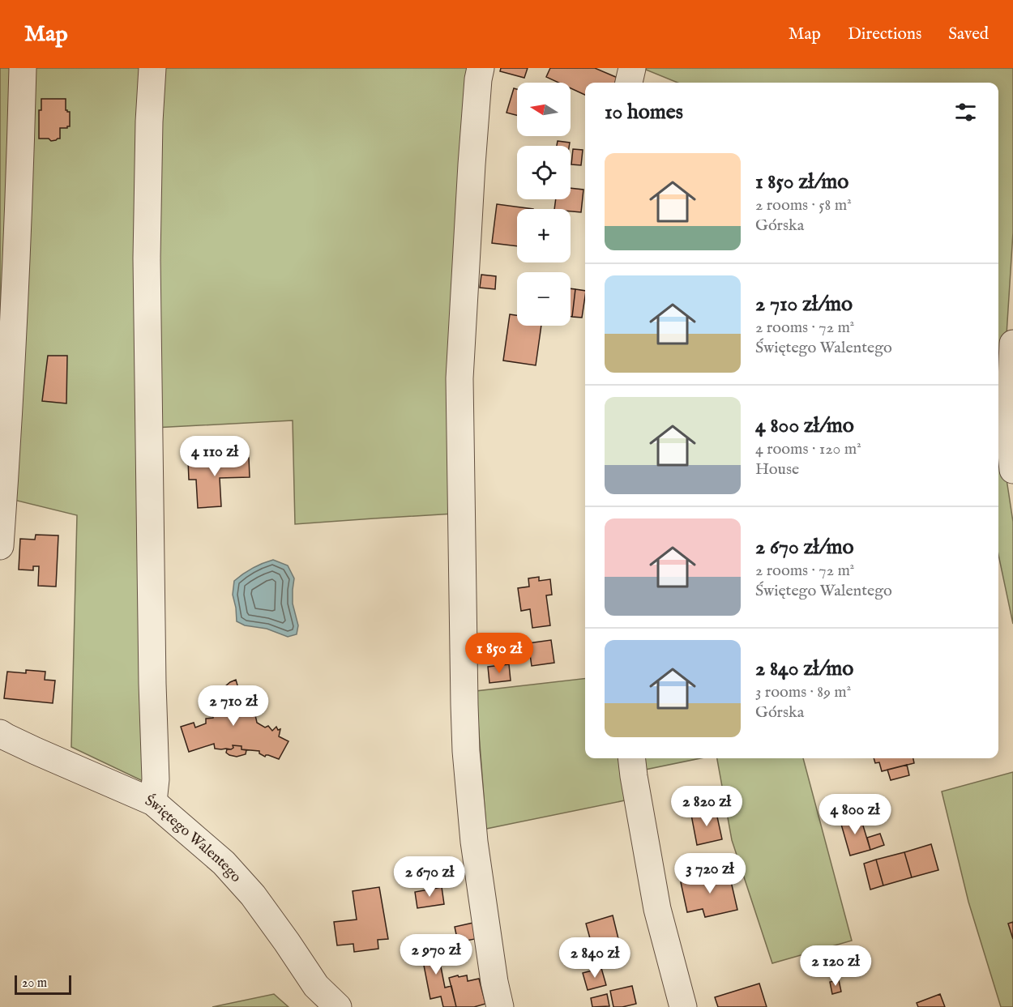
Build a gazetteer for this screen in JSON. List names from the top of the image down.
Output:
{
  "streets": {
    "street": ["Świętego Walentego"]
  },
  "scale_bar": "20 m",
  "north": "left",
  "page": {
    "header": "Map",
    "nav": ["Map", "Directions", "Saved"],
    "map_buttons": ["+", "−"],
    "heading": "10 homes",
    "list": [
      {
        "name": "1 850 zł/mo",
        "note": "2 rooms · 58 m² · Górska"
      },
      {
        "name": "2 710 zł/mo",
        "note": "2 rooms · 72 m² · Świętego Walentego"
      },
      {
        "name": "4 800 zł/mo",
        "note": "4 rooms · 120 m² · House"
      },
      {
        "name": "2 670 zł/mo",
        "note": "2 rooms · 72 m² · Świętego Walentego"
      },
      {
        "name": "2 840 zł/mo",
        "note": "3 rooms · 89 m² · Górska"
      }
    ],
    "price": [
      "4 110 zł",
      "1 850 zł",
      "2 710 zł",
      "2 820 zł",
      "4 800 zł",
      "3 720 zł",
      "2 670 zł",
      "2 970 zł",
      "2 840 zł",
      "2 120 zł"
    ],
    "scale": "20 m"
  }
}
